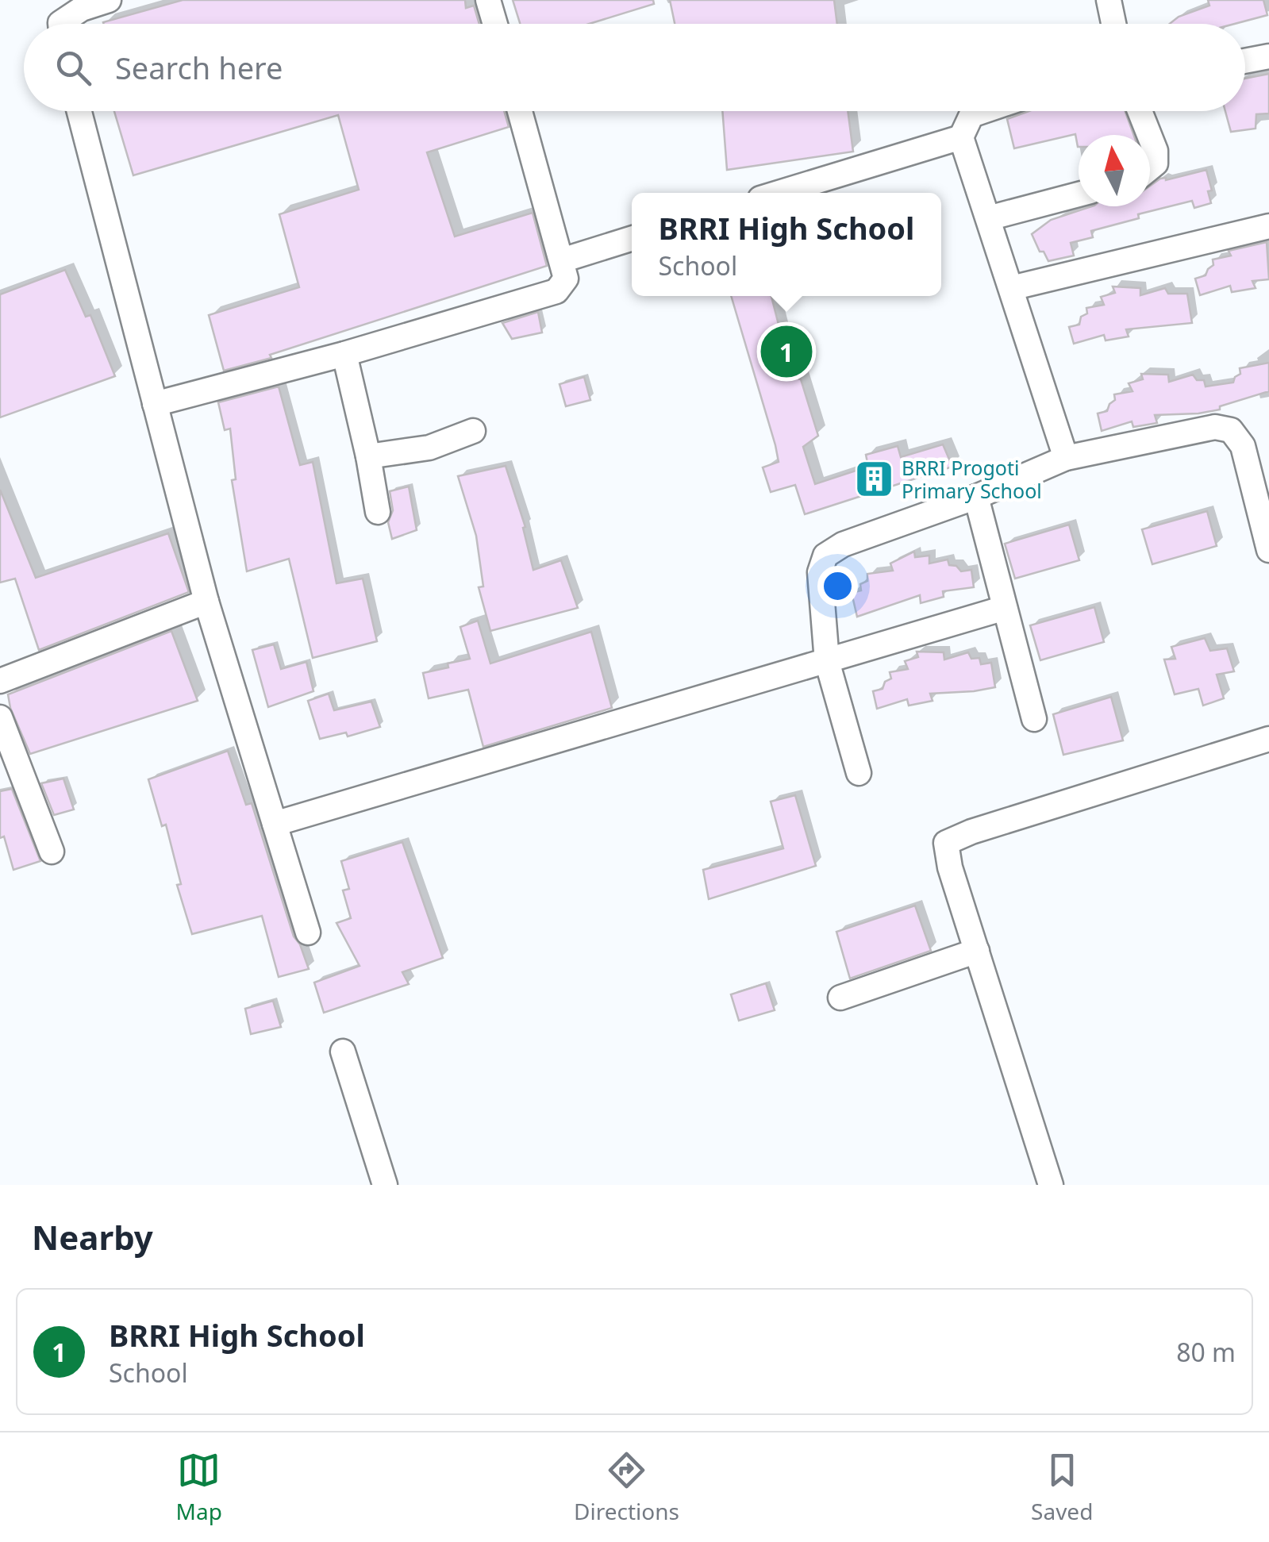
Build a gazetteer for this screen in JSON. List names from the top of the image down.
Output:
{
  "places": {
    "building": ["BRRI Progoti Primary School"]
  },
  "north": "top",
  "page": {
    "search": "Search here",
    "popup": ["BRRI High School", "School"],
    "pins": "1",
    "heading": "Nearby",
    "list": [
      {
        "mark": "1",
        "name": "BRRI High School",
        "note": "School",
        "value": "80 m"
      }
    ],
    "nav": ["Map", "Directions", "Saved"]
  }
}
